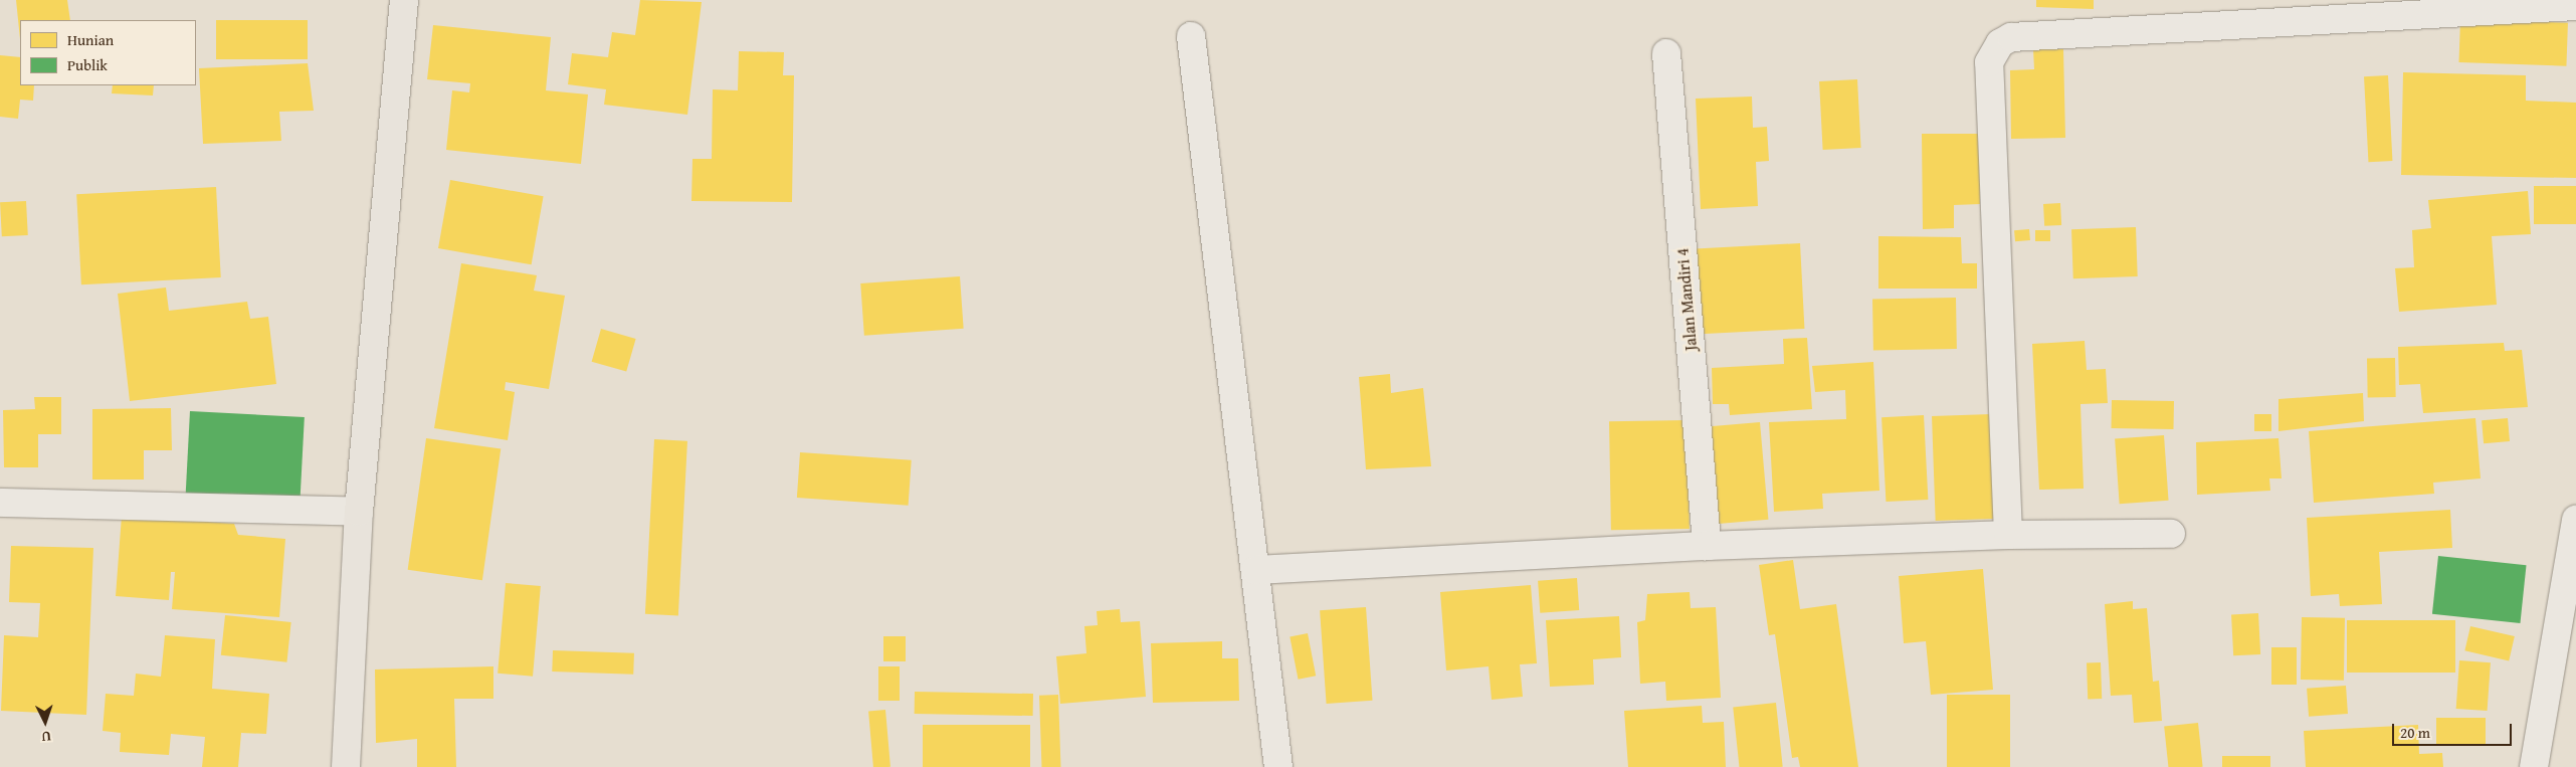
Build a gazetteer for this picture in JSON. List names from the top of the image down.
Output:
{
  "streets": {
    "street": ["Jalan Mandiri 4"]
  },
  "legend": ["Hunian", "Publik"],
  "scale_bar": "20 m",
  "north": "bottom"
}
